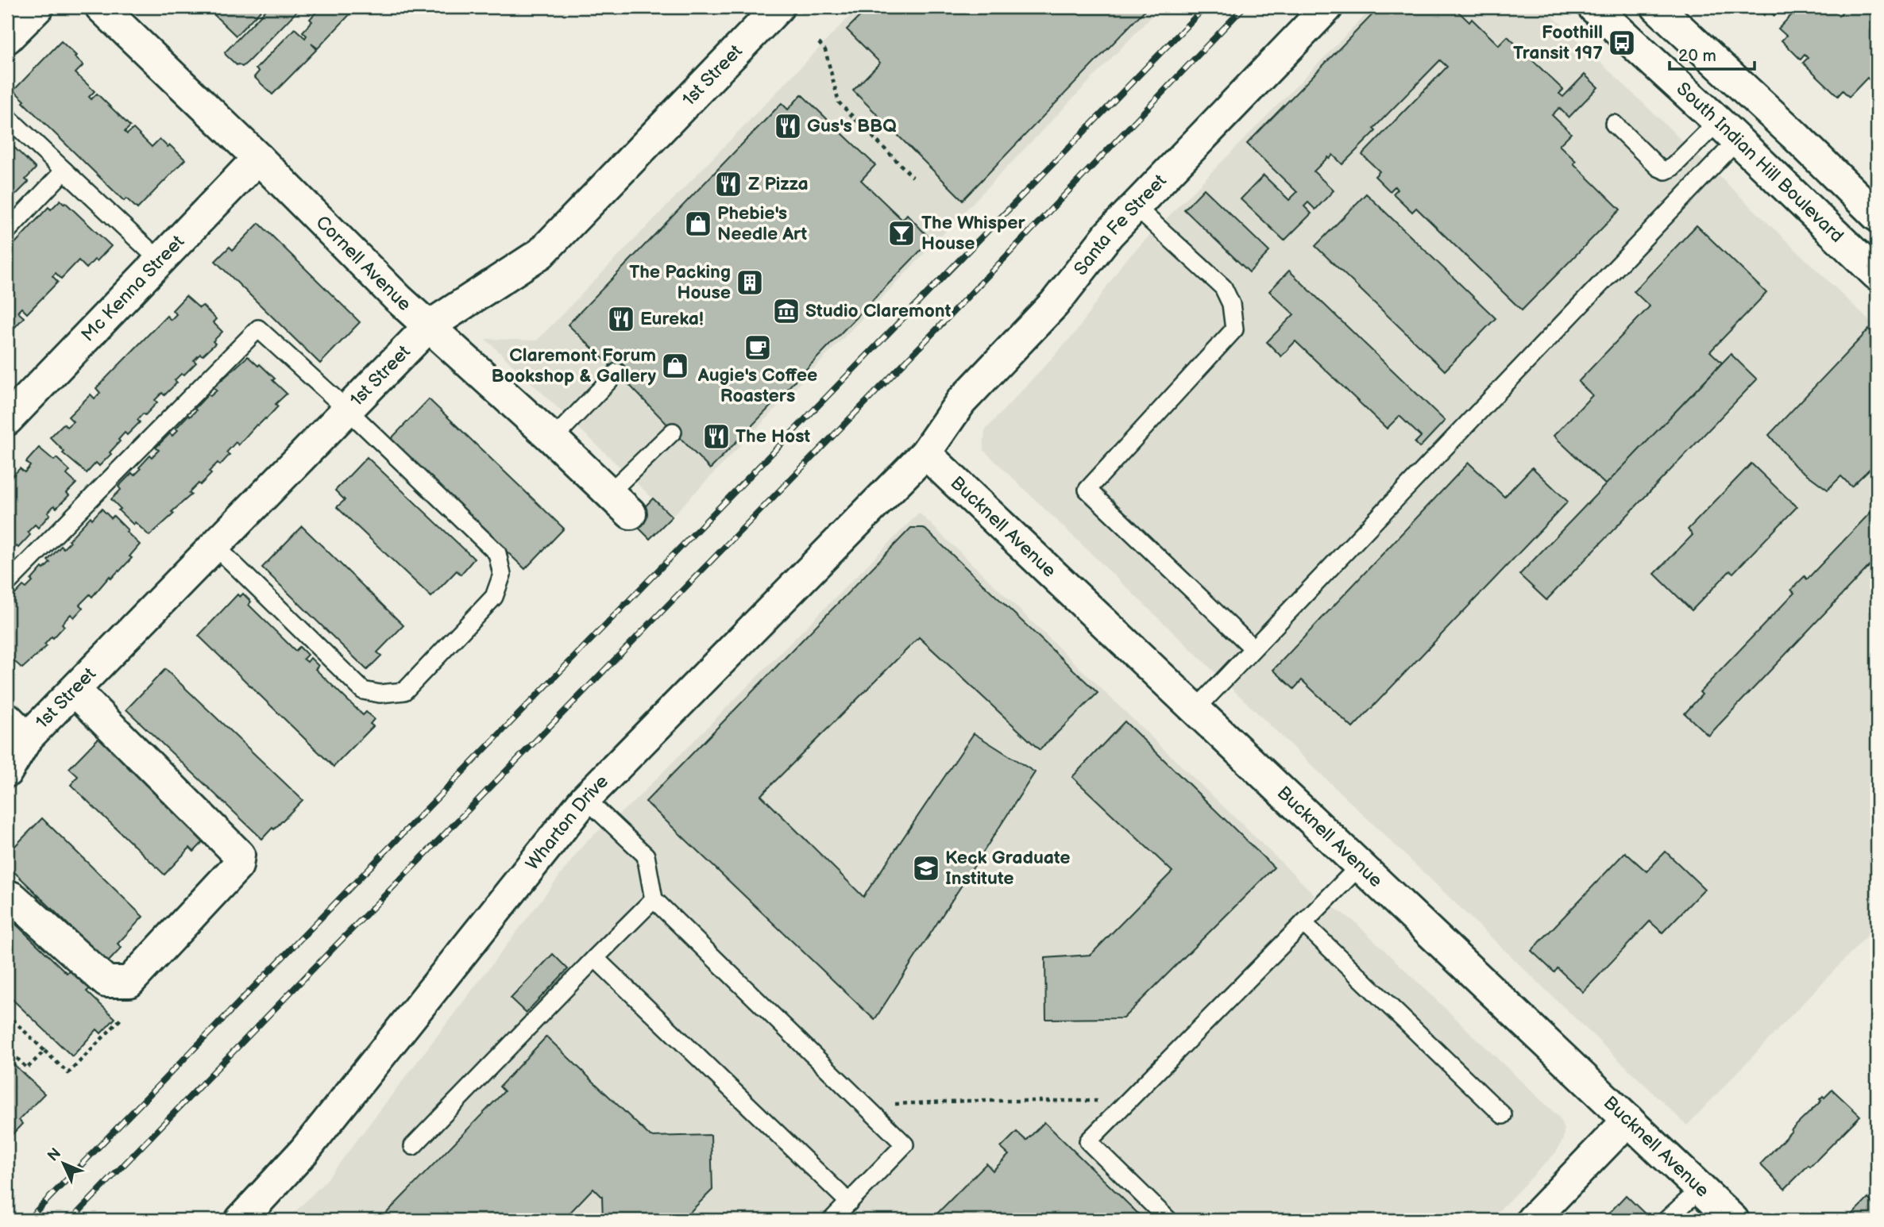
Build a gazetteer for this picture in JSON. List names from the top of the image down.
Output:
{
  "streets": {
    "street": [
      "1st Street",
      "South Indian Hill Boulevard",
      "Santa Fe Street",
      "Cornell Avenue",
      "Mc Kenna Street",
      "Bucknell Avenue",
      "Wharton Drive"
    ]
  },
  "crossings": [
    ["1st Street", "Cornell Avenue"],
    ["Santa Fe Street", "Bucknell Avenue"],
    ["Santa Fe Street", "Wharton Drive"],
    ["Cornell Avenue", "Mc Kenna Street"],
    ["Bucknell Avenue", "Wharton Drive"]
  ],
  "places": {
    "bus stop": ["Foothill Transit 197"],
    "restaurant": [
      "Gus's BBQ",
      "Z Pizza",
      "Eureka!",
      "The Host"
    ],
    "shop": ["Phebie's Needle Art", "Claremont Forum Bookshop & Gallery"],
    "bar": ["The Whisper House"],
    "building": ["The Packing House"],
    "museum": ["Studio Claremont"],
    "cafe": ["Augie's Coffee Roasters"],
    "school or university": ["Keck Graduate Institute"]
  },
  "scale_bar": "20 m",
  "north": "top left"
}
